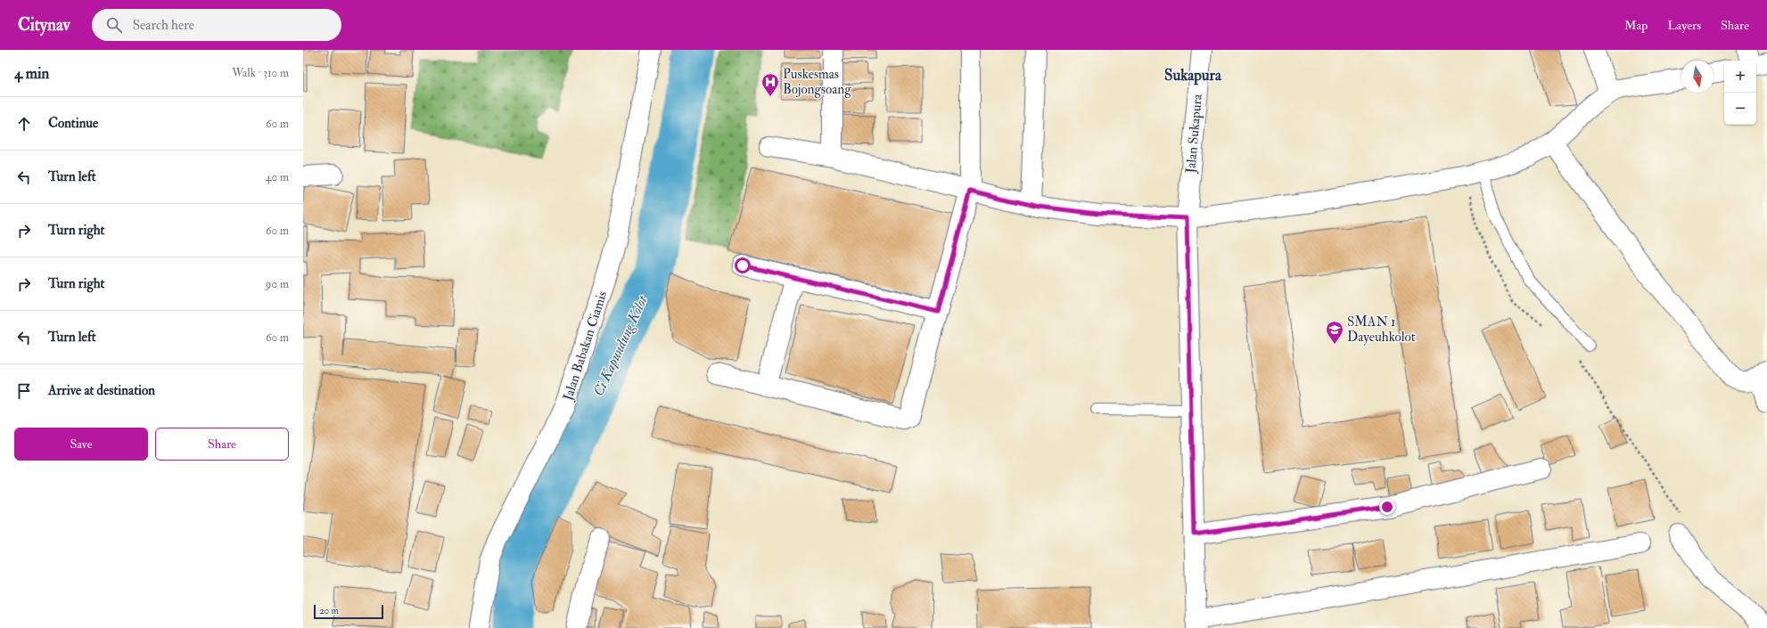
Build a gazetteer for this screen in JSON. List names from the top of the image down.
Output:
{
  "streets": {
    "street": ["Jalan Sukapura", "Jalan Babakan Ciamis"]
  },
  "districts": ["Sukapura"],
  "water": ["Ci Kapundung Kolot"],
  "places": {
    "hospital": ["Puskesmas Bojongsoang"],
    "school or university": ["SMAN 1 Dayeuhkolot"]
  },
  "scale_bar": "20 m",
  "north": "bottom",
  "page": {
    "header": "Citynav",
    "search": "Search here",
    "nav": ["Map", "Layers", "Share"],
    "heading": ["4 min", "Walk · 310 m"],
    "map_buttons": ["+", "−"],
    "list": [
      ["Continue", "60 m"],
      ["Turn left", "40 m"],
      ["Turn right", "60 m"],
      ["Turn right", "90 m"],
      ["Turn left", "60 m"],
      "Arrive at destination"
    ],
    "buttons": ["Save", "Share"],
    "scale": "20 m"
  }
}
